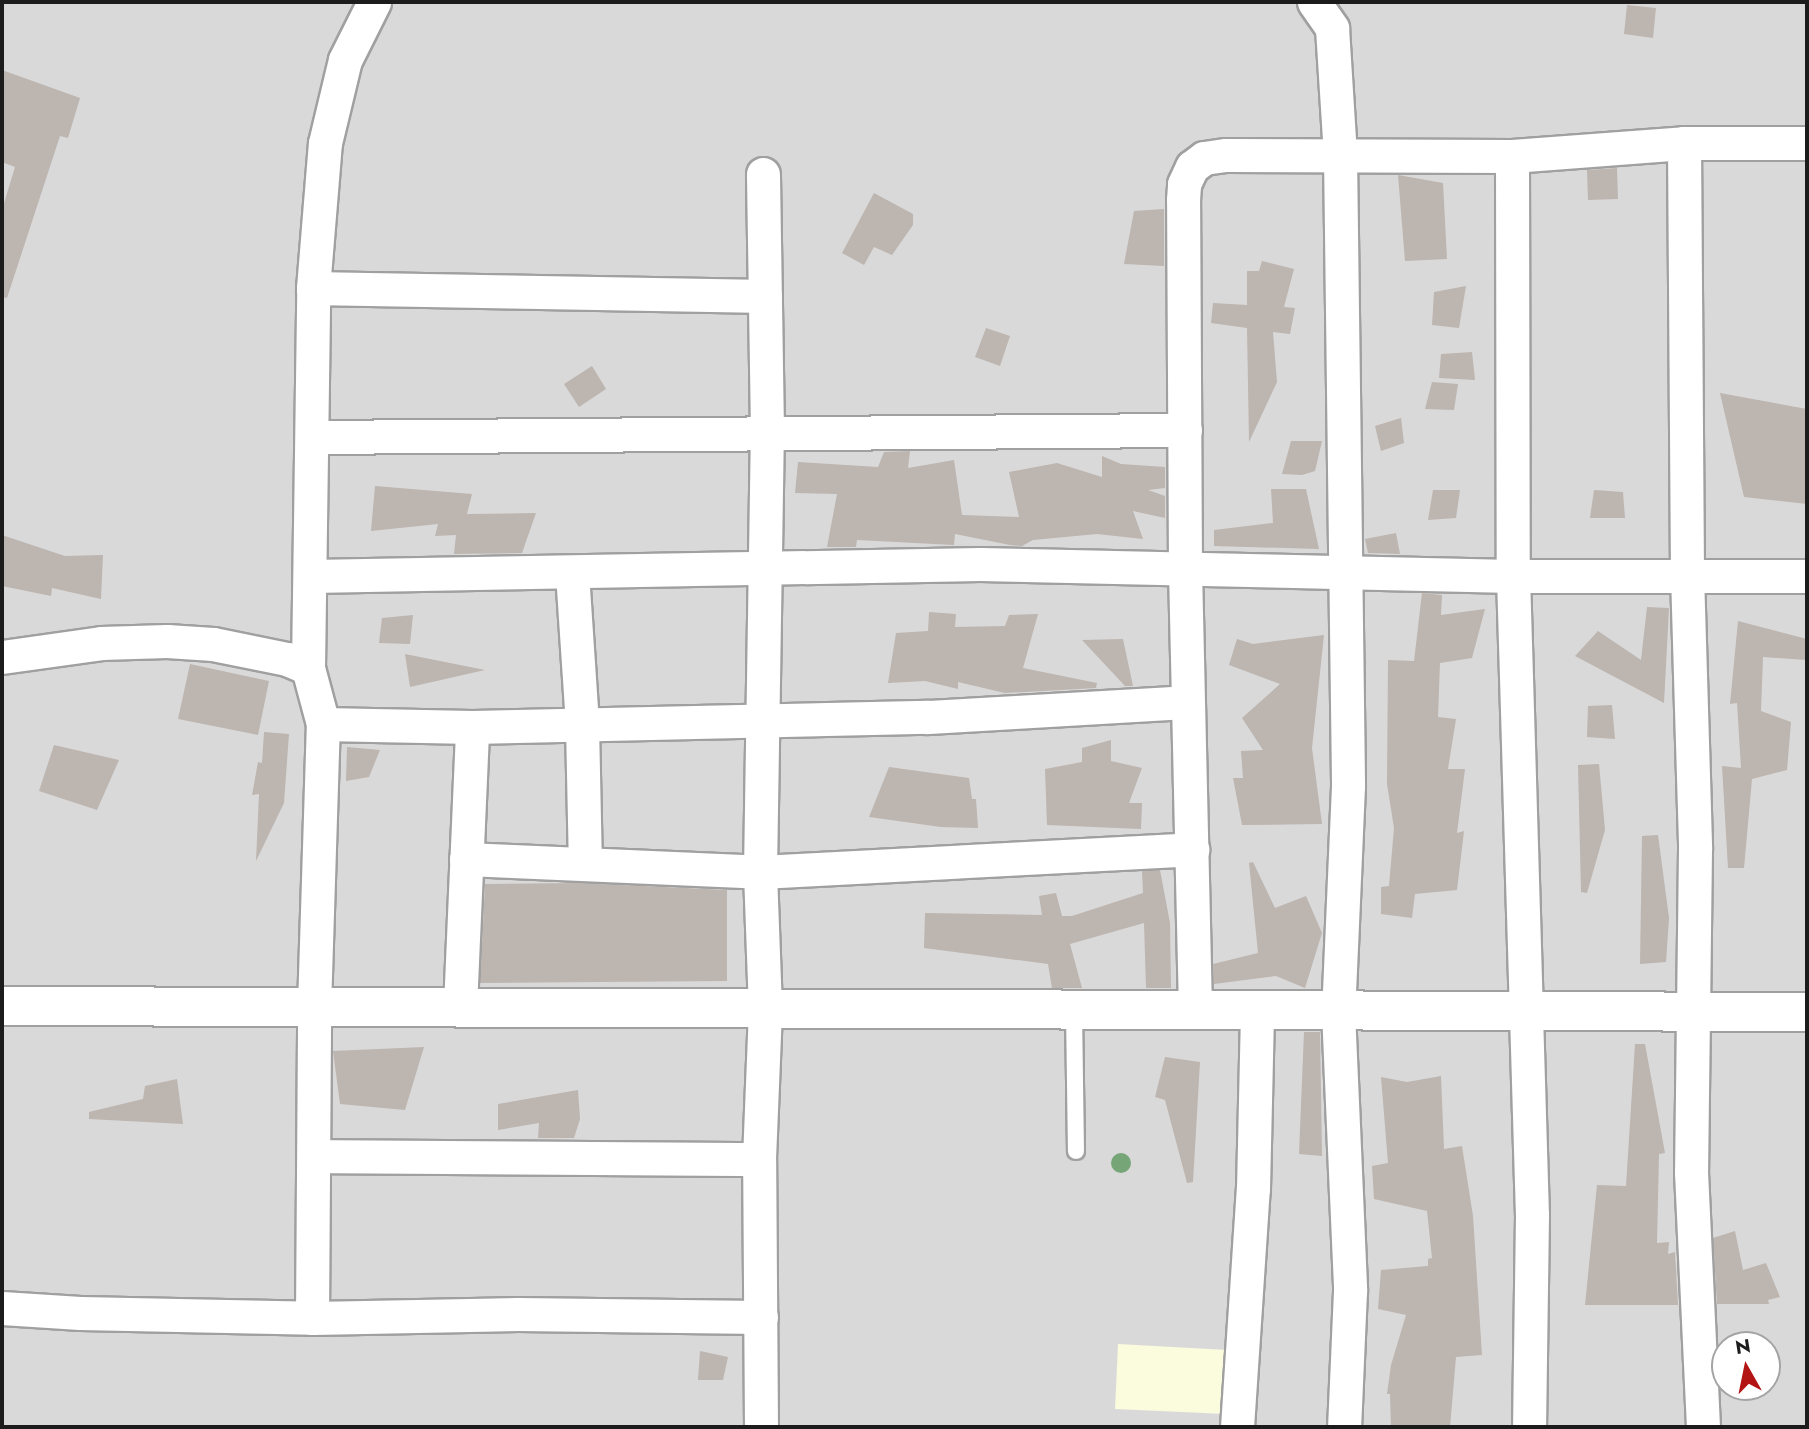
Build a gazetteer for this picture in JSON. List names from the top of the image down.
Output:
{
  "north": "top"
}
